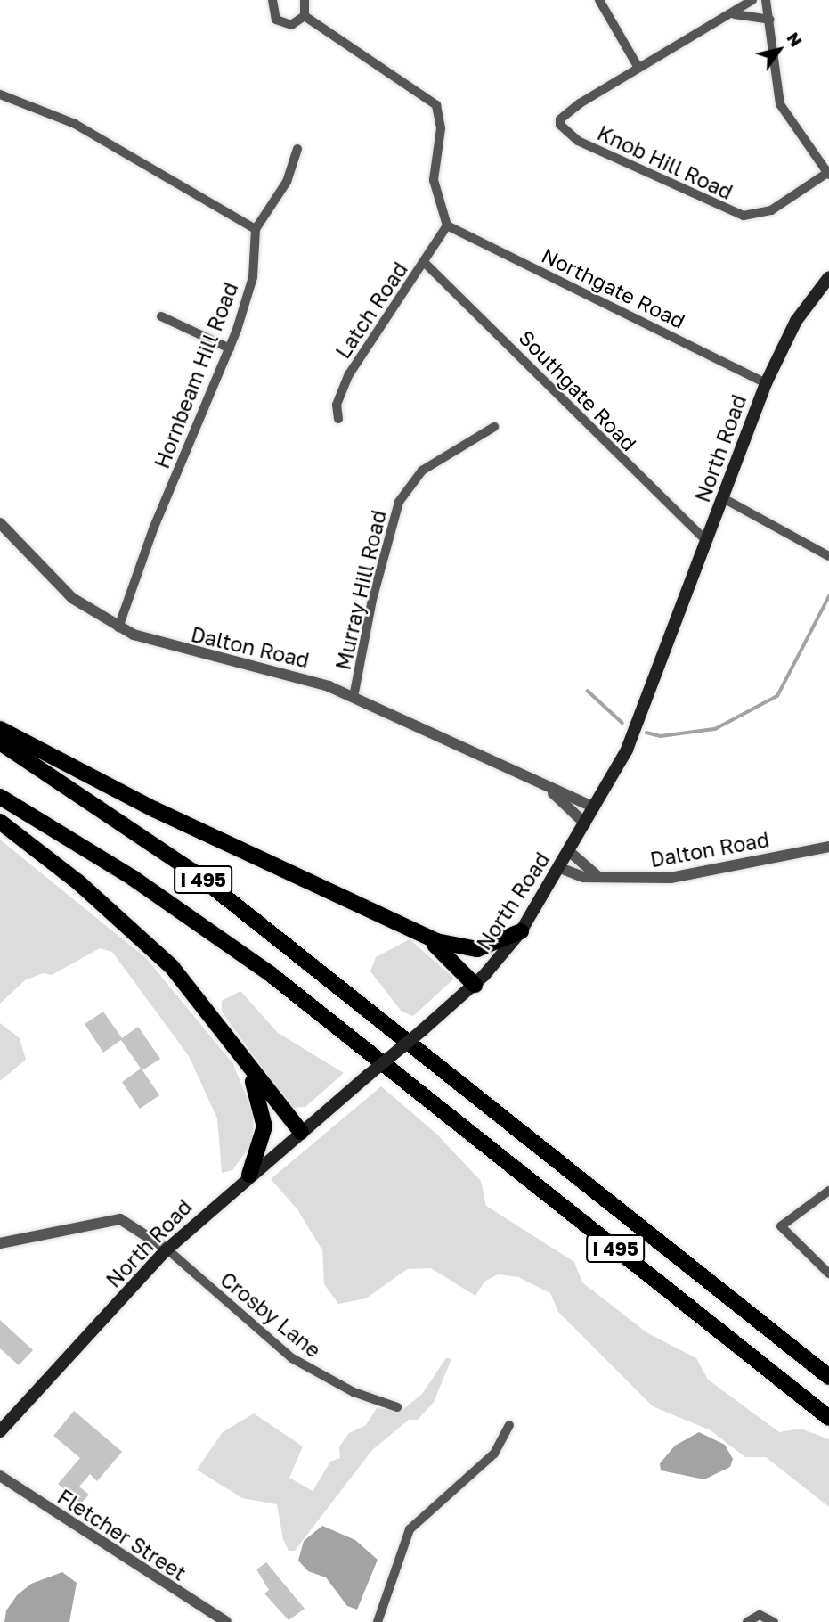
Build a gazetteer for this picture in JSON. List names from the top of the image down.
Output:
{
  "streets": {
    "highway": ["I 495"],
    "main road": ["North Road"],
    "street": [
      "Knob Hill Road",
      "Northgate Road",
      "Latch Road",
      "Hornbeam Hill Road",
      "Southgate Road",
      "Murray Hill Road",
      "Dalton Road",
      "Crosby Lane",
      "Fletcher Street"
    ]
  },
  "crossings": [
    ["Northgate Road", "Latch Road"],
    ["Northgate Road", "North Road"],
    ["Latch Road", "Southgate Road"],
    ["Hornbeam Hill Road", "Dalton Road"],
    ["Southgate Road", "North Road"],
    ["North Road", "Dalton Road"],
    ["North Road", "Crosby Lane"],
    ["Murray Hill Road", "Dalton Road"]
  ],
  "north": "top right"
}
